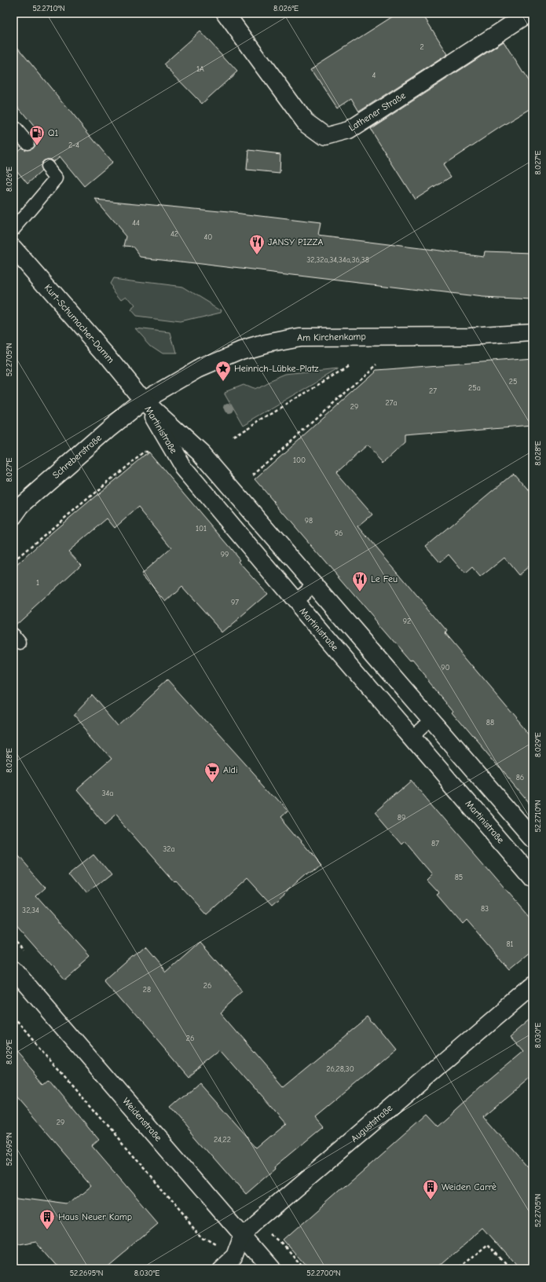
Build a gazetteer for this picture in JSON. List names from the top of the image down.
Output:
{
  "streets": {
    "street": [
      "Lathener Straße",
      "Kurt-Schumacher-Damm",
      "Am Kirchenkamp",
      "Martinistraße",
      "Schreberstraße",
      "Weidenstraße",
      "Auguststraße"
    ]
  },
  "crossings": [
    ["Kurt-Schumacher-Damm", "Am Kirchenkamp"],
    ["Kurt-Schumacher-Damm", "Martinistraße"],
    ["Kurt-Schumacher-Damm", "Schreberstraße"],
    ["Am Kirchenkamp", "Martinistraße"],
    ["Am Kirchenkamp", "Schreberstraße"],
    ["Martinistraße", "Schreberstraße"],
    ["Weidenstraße", "Auguststraße"]
  ],
  "places": {
    "fuel station": ["Q1"],
    "restaurant": ["JANSY PIZZA", "Le Feu"],
    "place": ["Heinrich-Lübke-Platz"],
    "supermarket": ["Aldi"],
    "building": ["Weiden Carrè", "Haus Neuer Kamp"]
  },
  "house_numbers": [
    "2",
    "1A",
    "4",
    "2-4",
    "44",
    "42",
    "40",
    "32,32a,34,34a,36,38",
    "25",
    "25a",
    "27",
    "27a",
    "29",
    "100",
    "98",
    "101",
    "96",
    "99",
    "1",
    "97",
    "92",
    "90",
    "88",
    "86",
    "34a",
    "89",
    "87",
    "32a",
    "85",
    "83",
    "32,34",
    "81",
    "26",
    "28",
    "26",
    "26,28,30",
    "29",
    "24,22"
  ],
  "coordinates": [
    "52.2710°N",
    "8.026°E",
    "8.027°E",
    "52.2705°N",
    "8.028°E",
    "8.029°E",
    "8.030°E",
    "52.2695°N",
    "52.2700°N"
  ]
}
